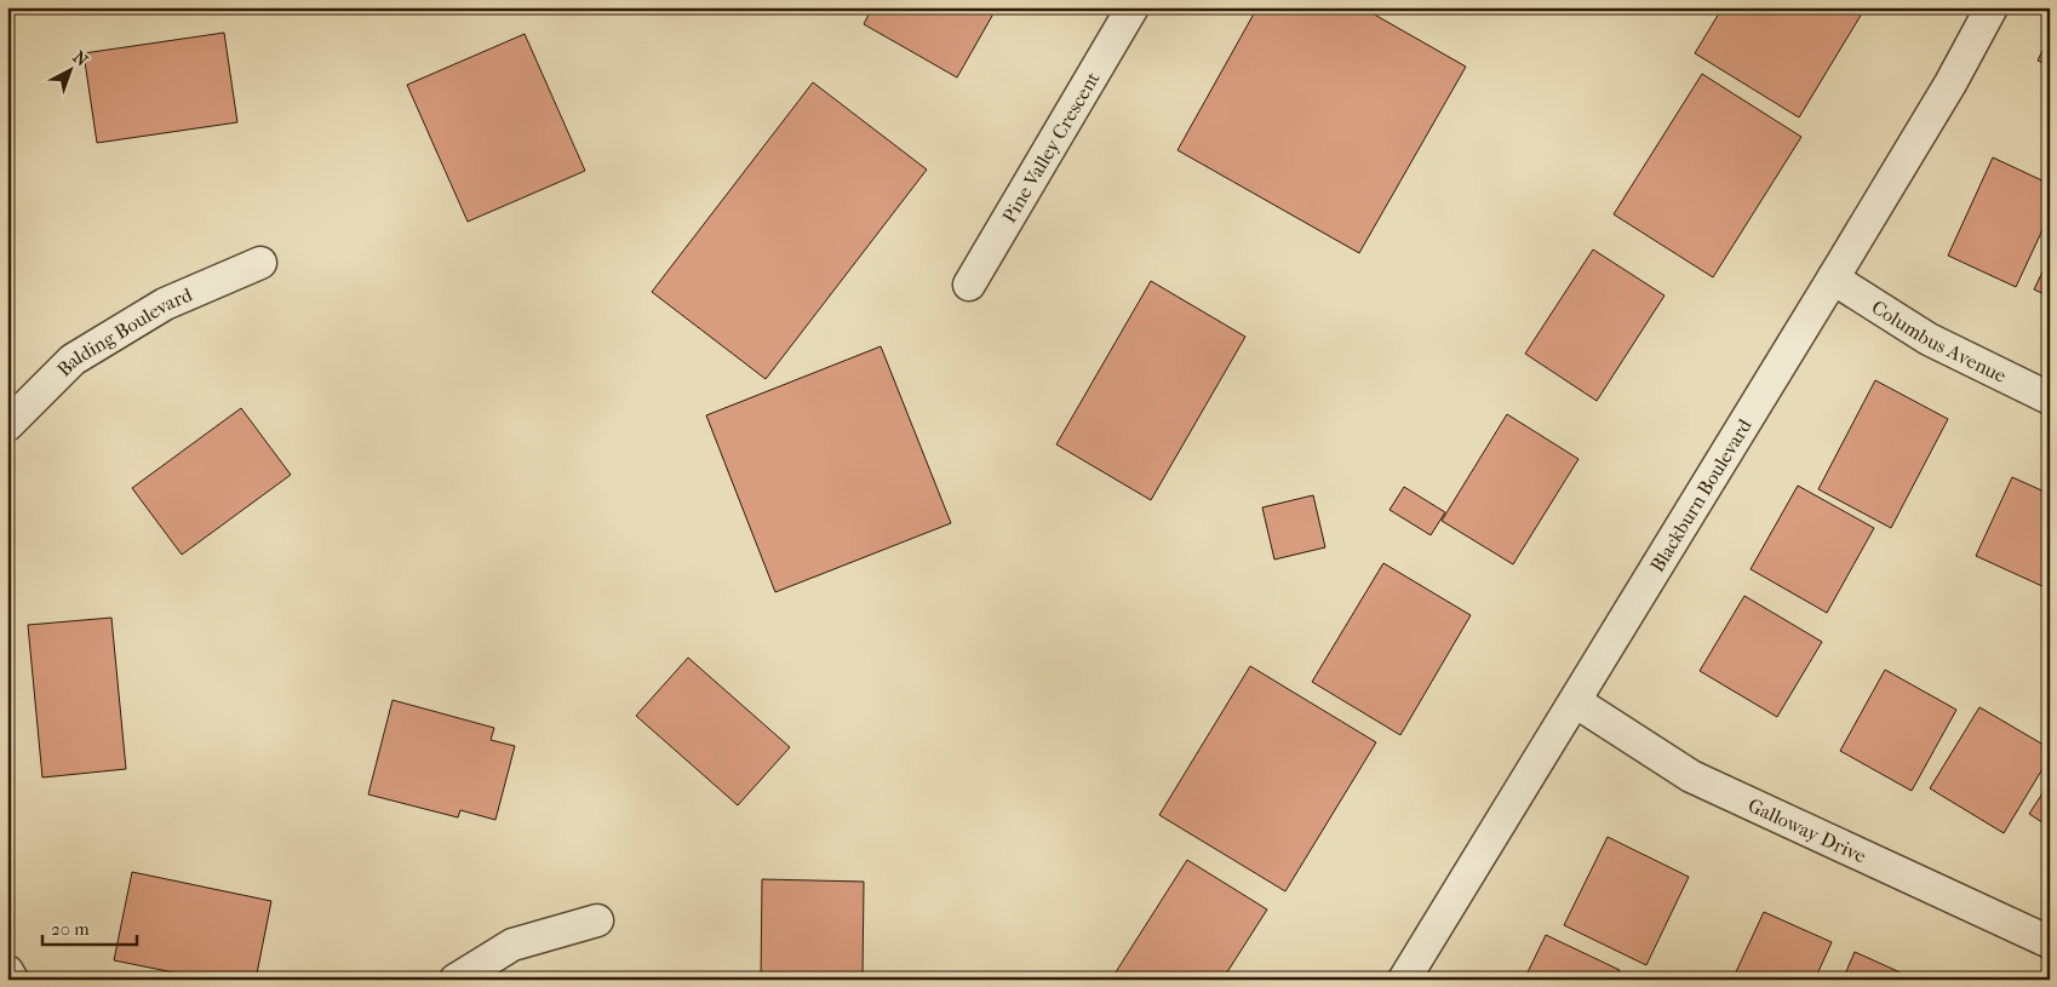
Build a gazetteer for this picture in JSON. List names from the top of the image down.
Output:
{
  "streets": {
    "street": [
      "Pine Valley Crescent",
      "Balding Boulevard",
      "Columbus Avenue",
      "Blackburn Boulevard",
      "Galloway Drive"
    ]
  },
  "crossings": [
    ["Columbus Avenue", "Blackburn Boulevard"],
    ["Blackburn Boulevard", "Galloway Drive"]
  ],
  "scale_bar": "20 m",
  "north": "top right"
}
